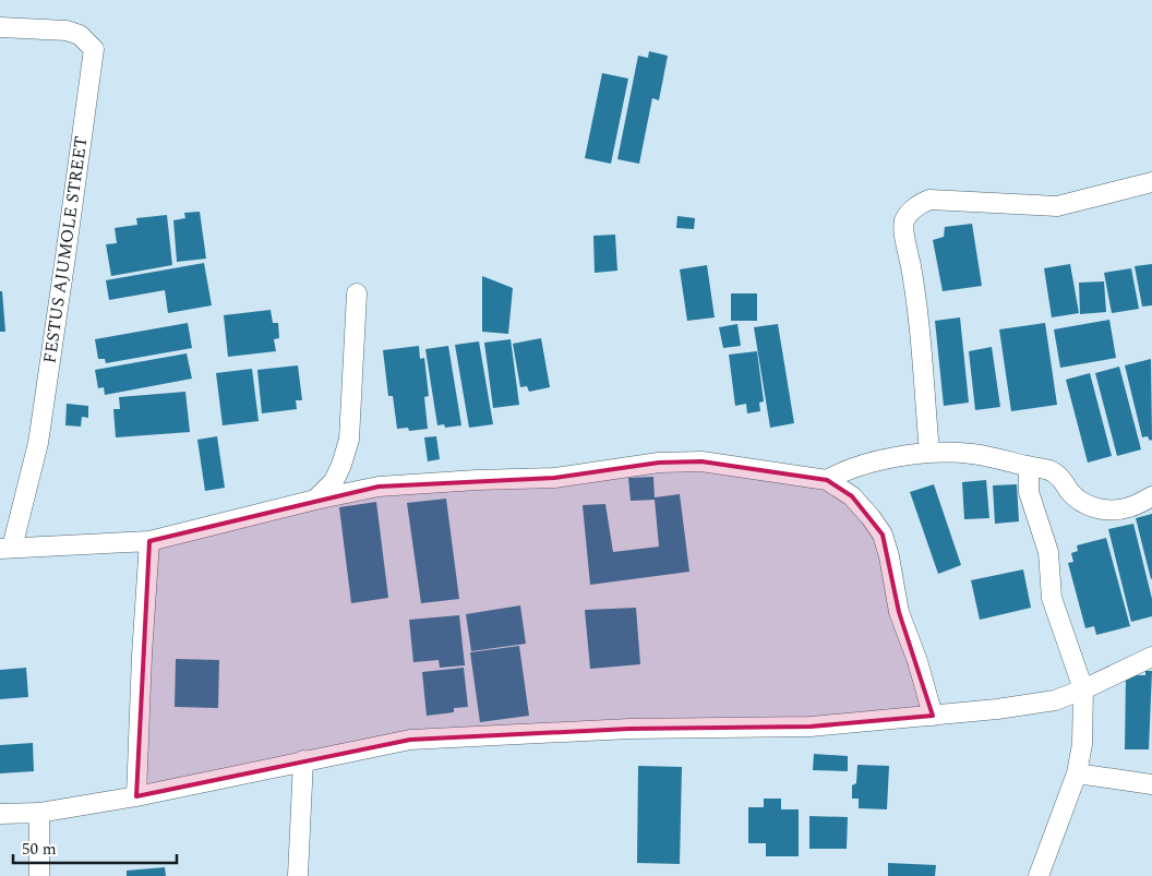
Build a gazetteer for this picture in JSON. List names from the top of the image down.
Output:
{
  "streets": {
    "street": ["FESTUS AJUMOLE STREET"]
  },
  "scale_bar": "50 m"
}
